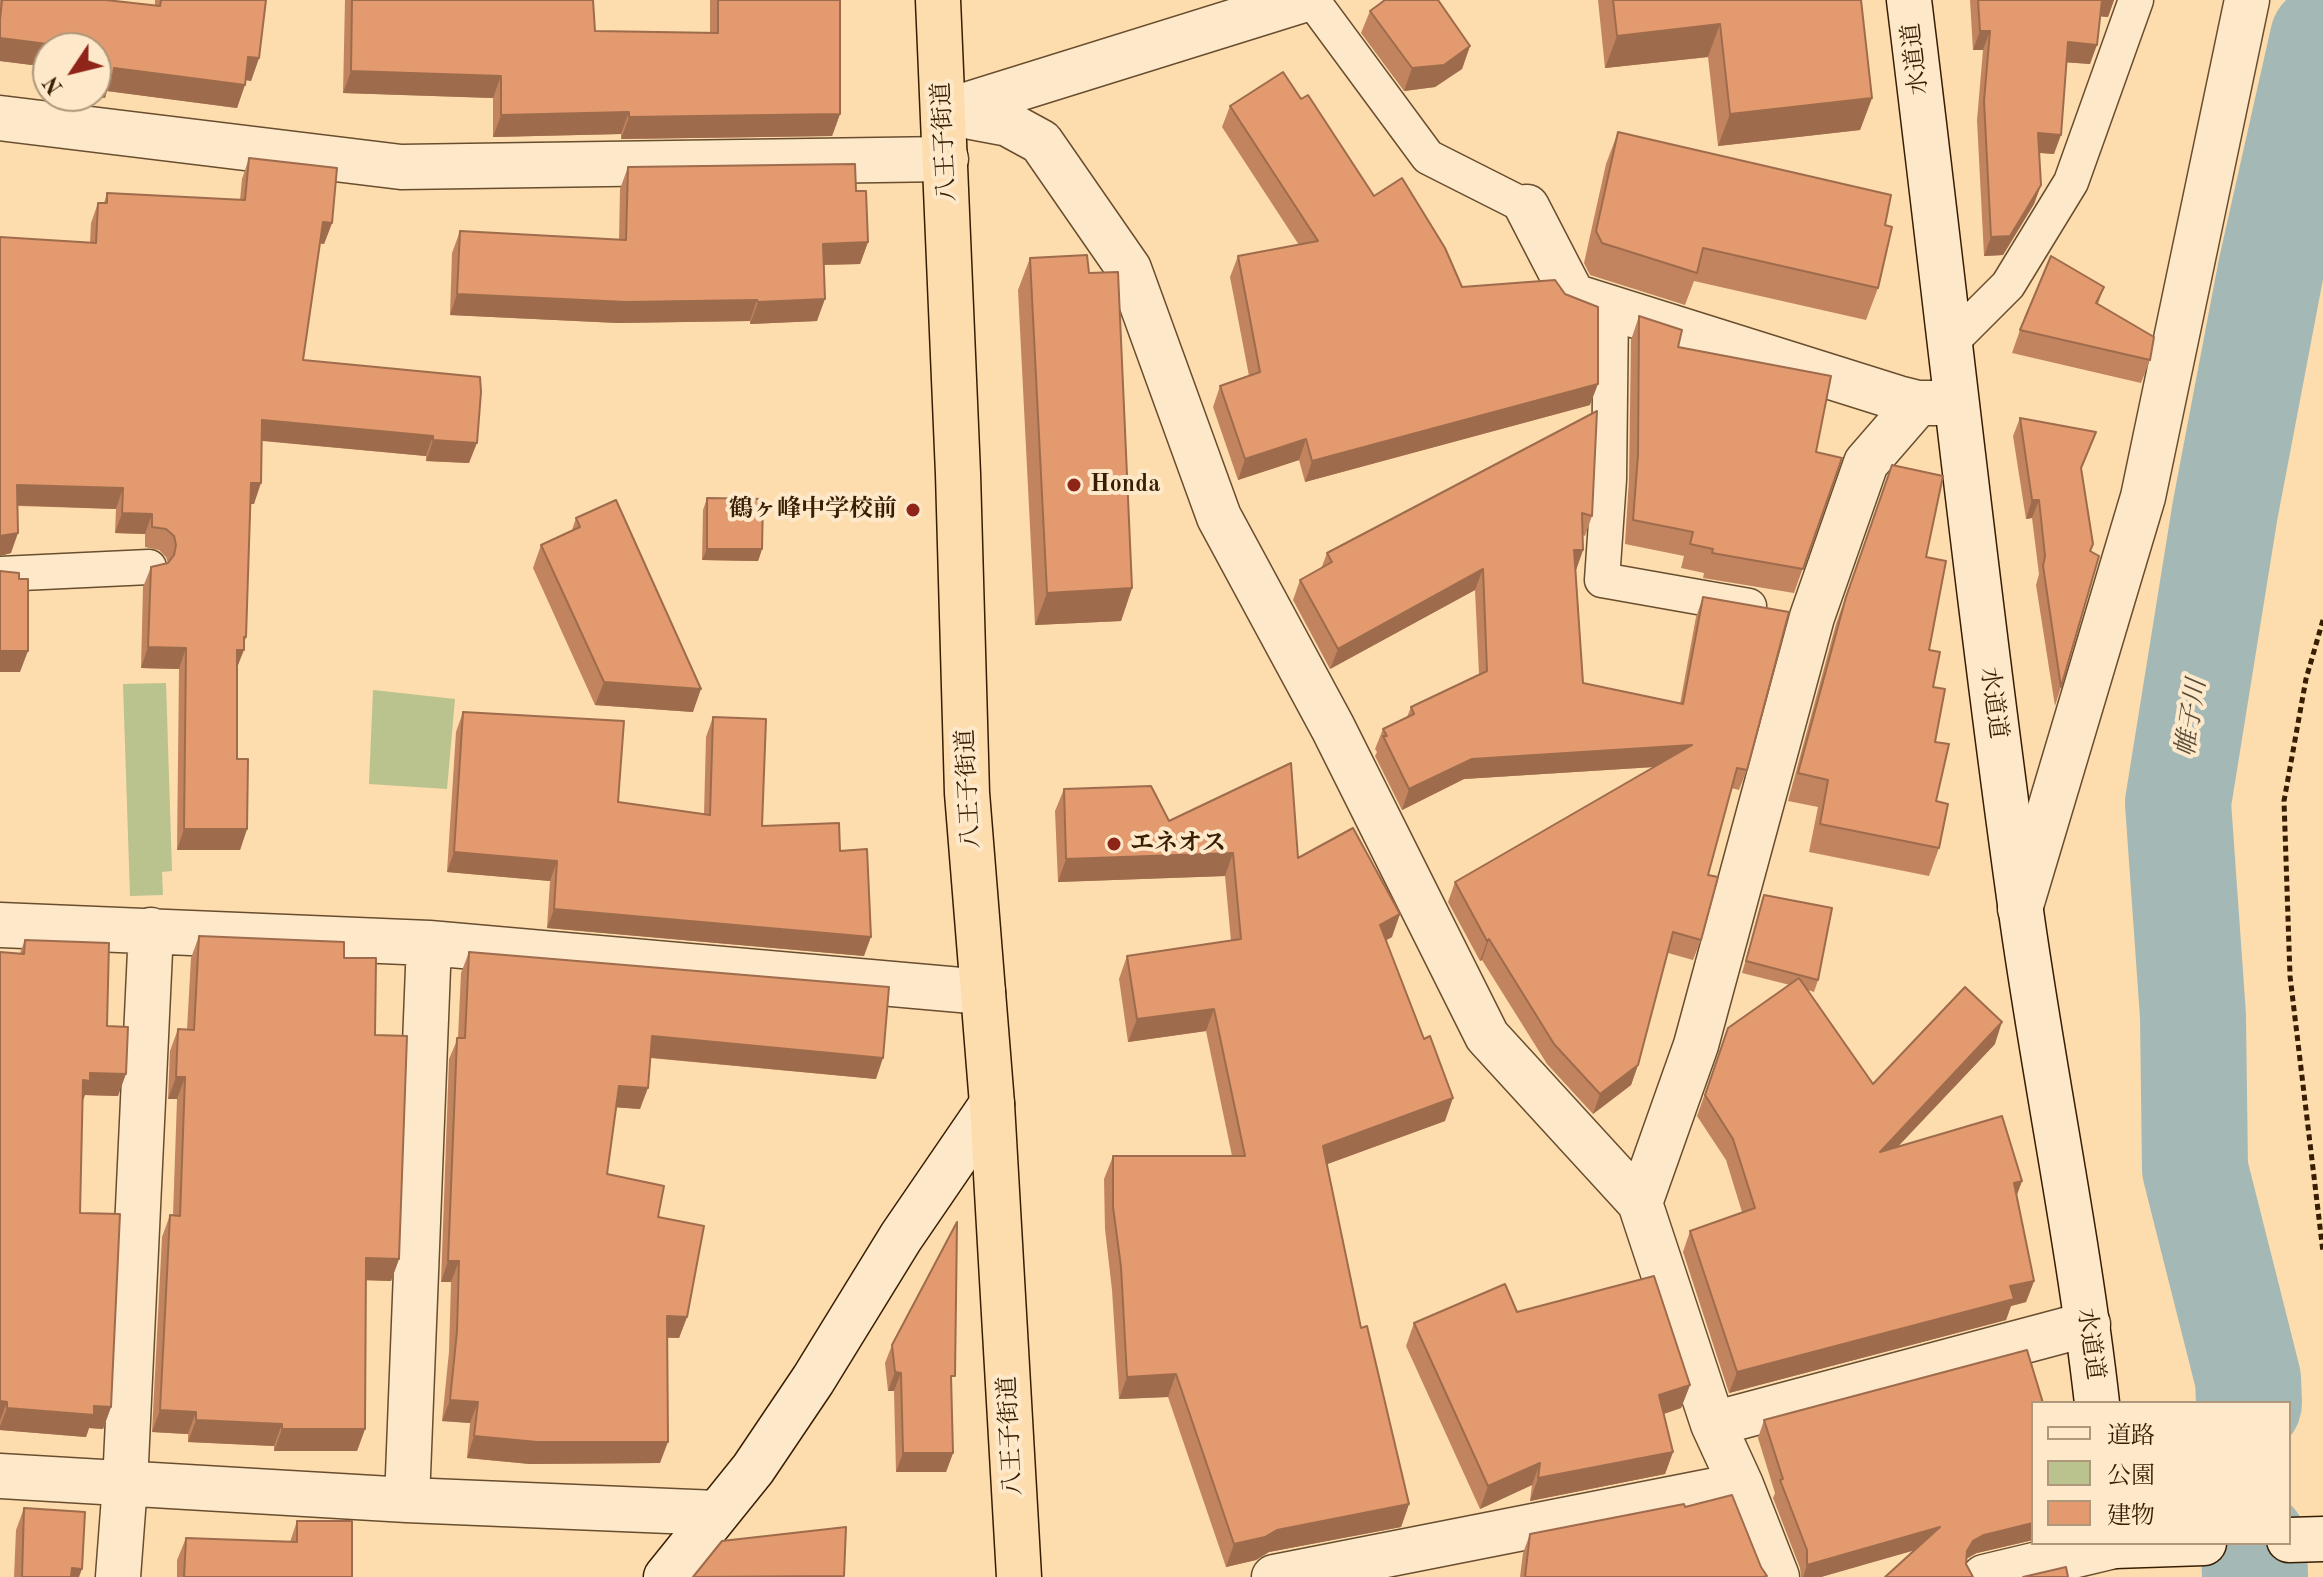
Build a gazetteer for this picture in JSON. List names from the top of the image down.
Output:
{
  "streets": {
    "highway": ["八王子街道"],
    "street": ["水道道"]
  },
  "water": ["帷子川"],
  "places": ["Honda", "鶴ヶ峰中学校前", "エネオス"],
  "legend": ["道路", "公園", "建物"],
  "north": "bottom left"
}
